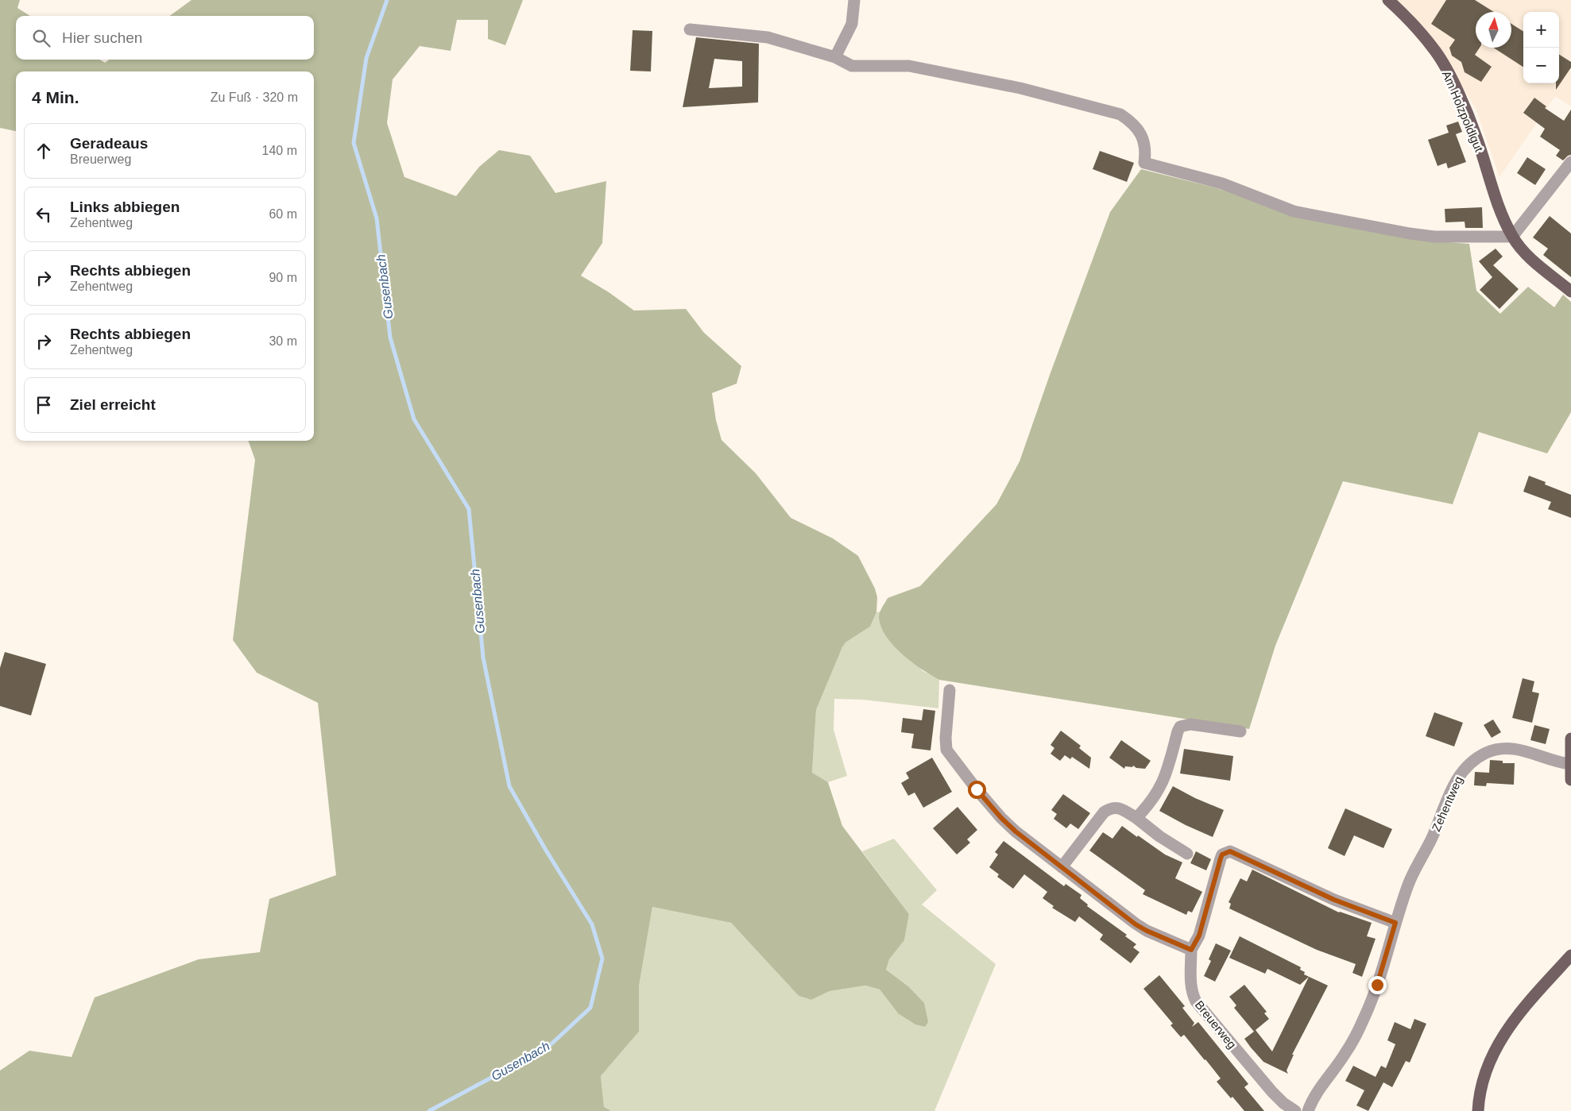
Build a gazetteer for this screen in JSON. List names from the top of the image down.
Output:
{
  "streets": {
    "main road": ["Am Holzpoldlgut"],
    "street": ["Zehentweg", "Breuerweg"]
  },
  "water": ["Gusenbach"],
  "north": "top",
  "page": {
    "map_buttons": ["+", "−"],
    "search": "Hier suchen",
    "heading": ["4 Min.", "Zu Fuß · 320 m"],
    "list": [
      ["Geradeaus", "Breuerweg", "140 m"],
      ["Links abbiegen", "Zehentweg", "60 m"],
      ["Rechts abbiegen", "Zehentweg", "90 m"],
      ["Rechts abbiegen", "Zehentweg", "30 m"],
      "Ziel erreicht"
    ]
  }
}
